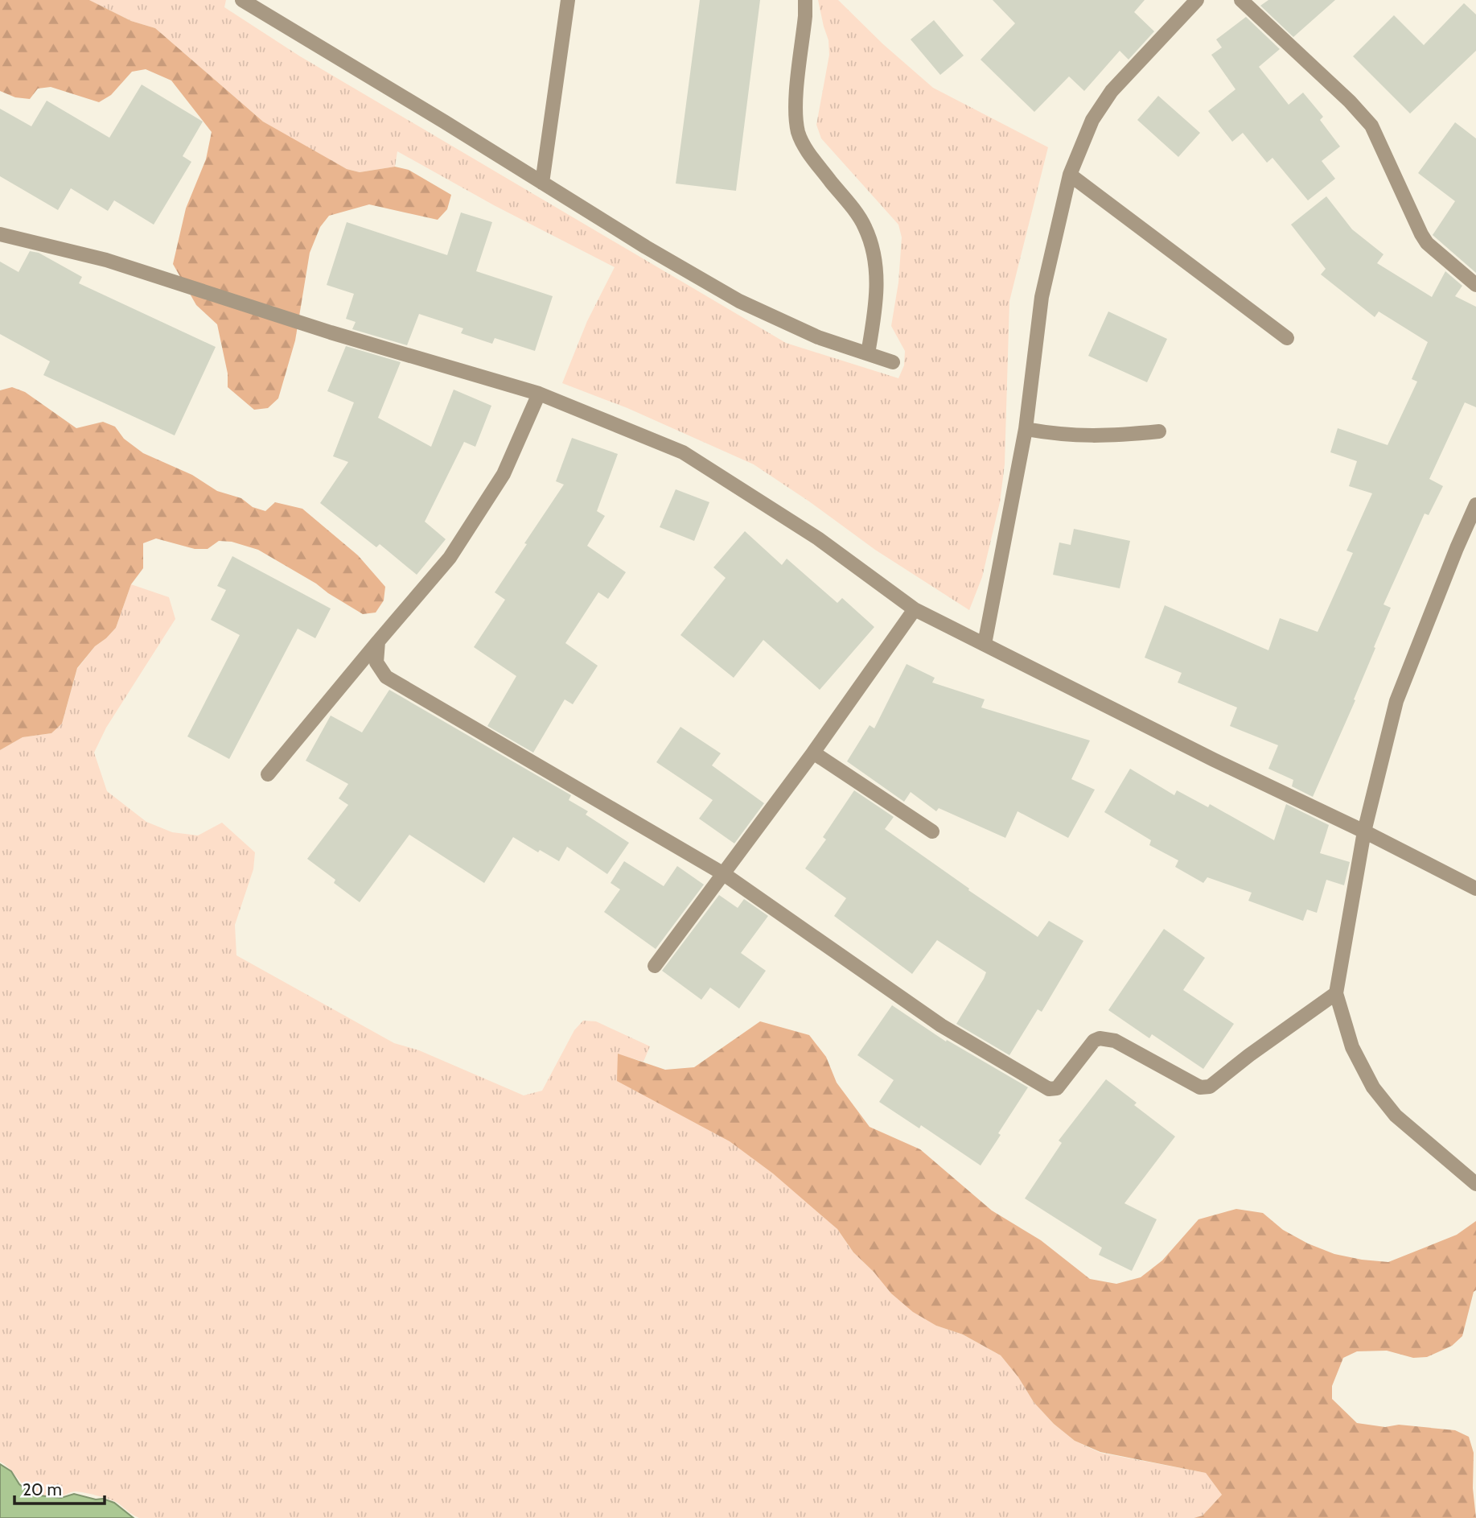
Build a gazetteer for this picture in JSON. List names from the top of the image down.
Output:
{
  "scale_bar": "20 m"
}
